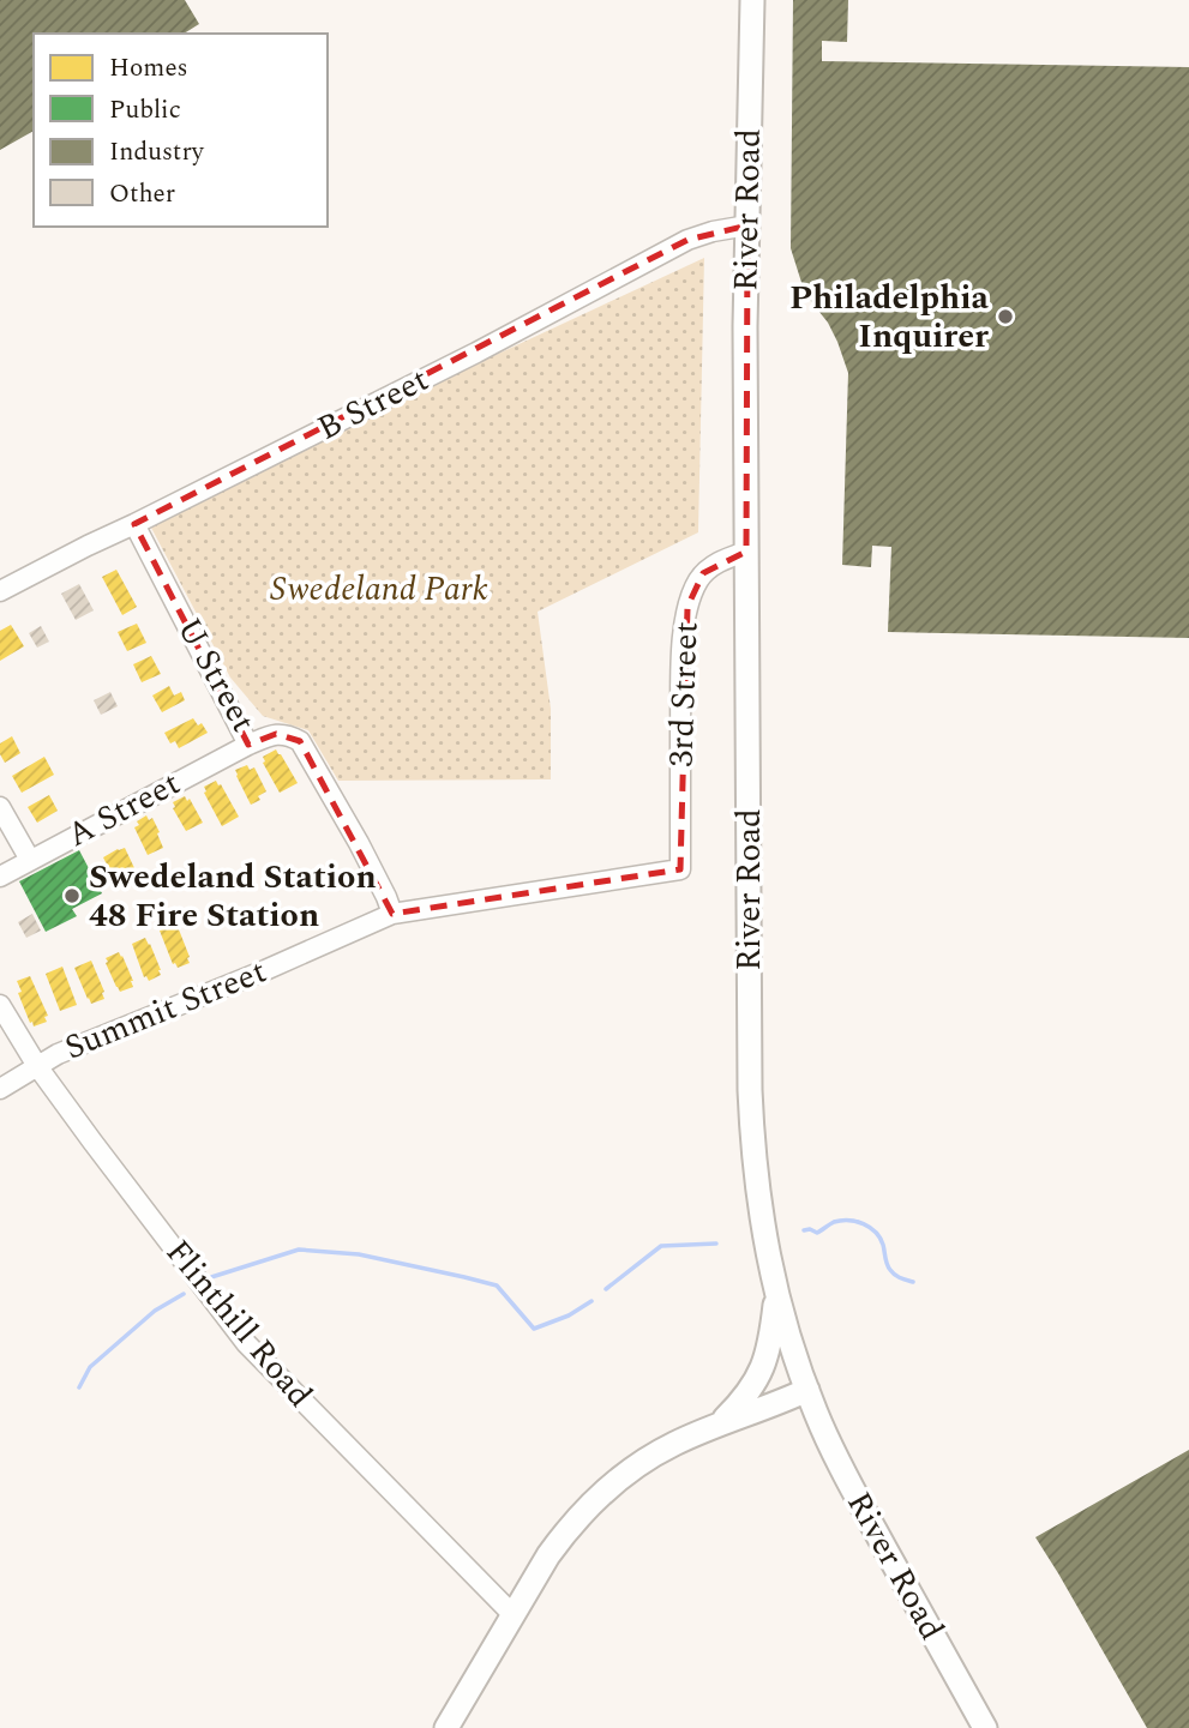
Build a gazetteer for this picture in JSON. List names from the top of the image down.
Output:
{
  "streets": {
    "main road": ["River Road"],
    "street": [
      "B Street",
      "U Street",
      "3rd Street",
      "A Street",
      "Summit Street",
      "Flinthill Road"
    ]
  },
  "crossings": [
    ["River Road", "B Street"],
    ["River Road", "3rd Street"],
    ["B Street", "U Street"],
    ["U Street", "A Street"],
    ["U Street", "Summit Street"],
    ["3rd Street", "Summit Street"],
    ["Summit Street", "Flinthill Road"]
  ],
  "parks": ["Swedeland Park"],
  "places": ["Philadelphia Inquirer", "Swedeland Station 48 Fire Station"],
  "legend": [
    "Homes",
    "Public",
    "Industry",
    "Other"
  ]
}
